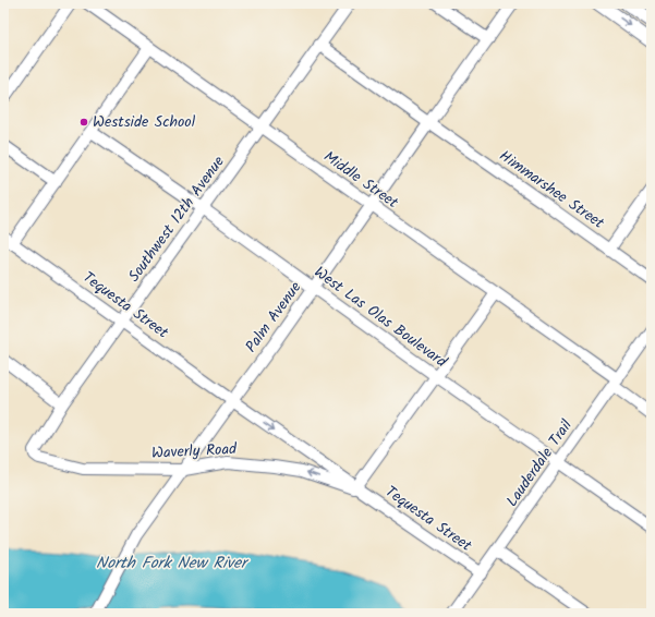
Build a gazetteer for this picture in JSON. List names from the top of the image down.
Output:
{
  "streets": {
    "street": [
      "Middle Street",
      "Himmarshee Street",
      "Southwest 12th Avenue",
      "Tequesta Street",
      "Palm Avenue",
      "West Las Olas Boulevard",
      "Waverly Road",
      "Lauderdale Trail"
    ]
  },
  "crossings": [
    ["Middle Street", "Southwest 12th Avenue"],
    ["Middle Street", "Palm Avenue"],
    ["Middle Street", "Lauderdale Trail"],
    ["Himmarshee Street", "Southwest 12th Avenue"],
    ["Himmarshee Street", "Palm Avenue"],
    ["Southwest 12th Avenue", "Tequesta Street"],
    ["Southwest 12th Avenue", "West Las Olas Boulevard"],
    ["Southwest 12th Avenue", "Waverly Road"],
    ["Tequesta Street", "Palm Avenue"],
    ["Tequesta Street", "Waverly Road"],
    ["Tequesta Street", "Lauderdale Trail"],
    ["Palm Avenue", "West Las Olas Boulevard"],
    ["Palm Avenue", "Waverly Road"],
    ["West Las Olas Boulevard", "Lauderdale Trail"]
  ],
  "one_way": ["Waverly Road"],
  "water": ["North Fork New River"],
  "places": ["Westside School"]
}
